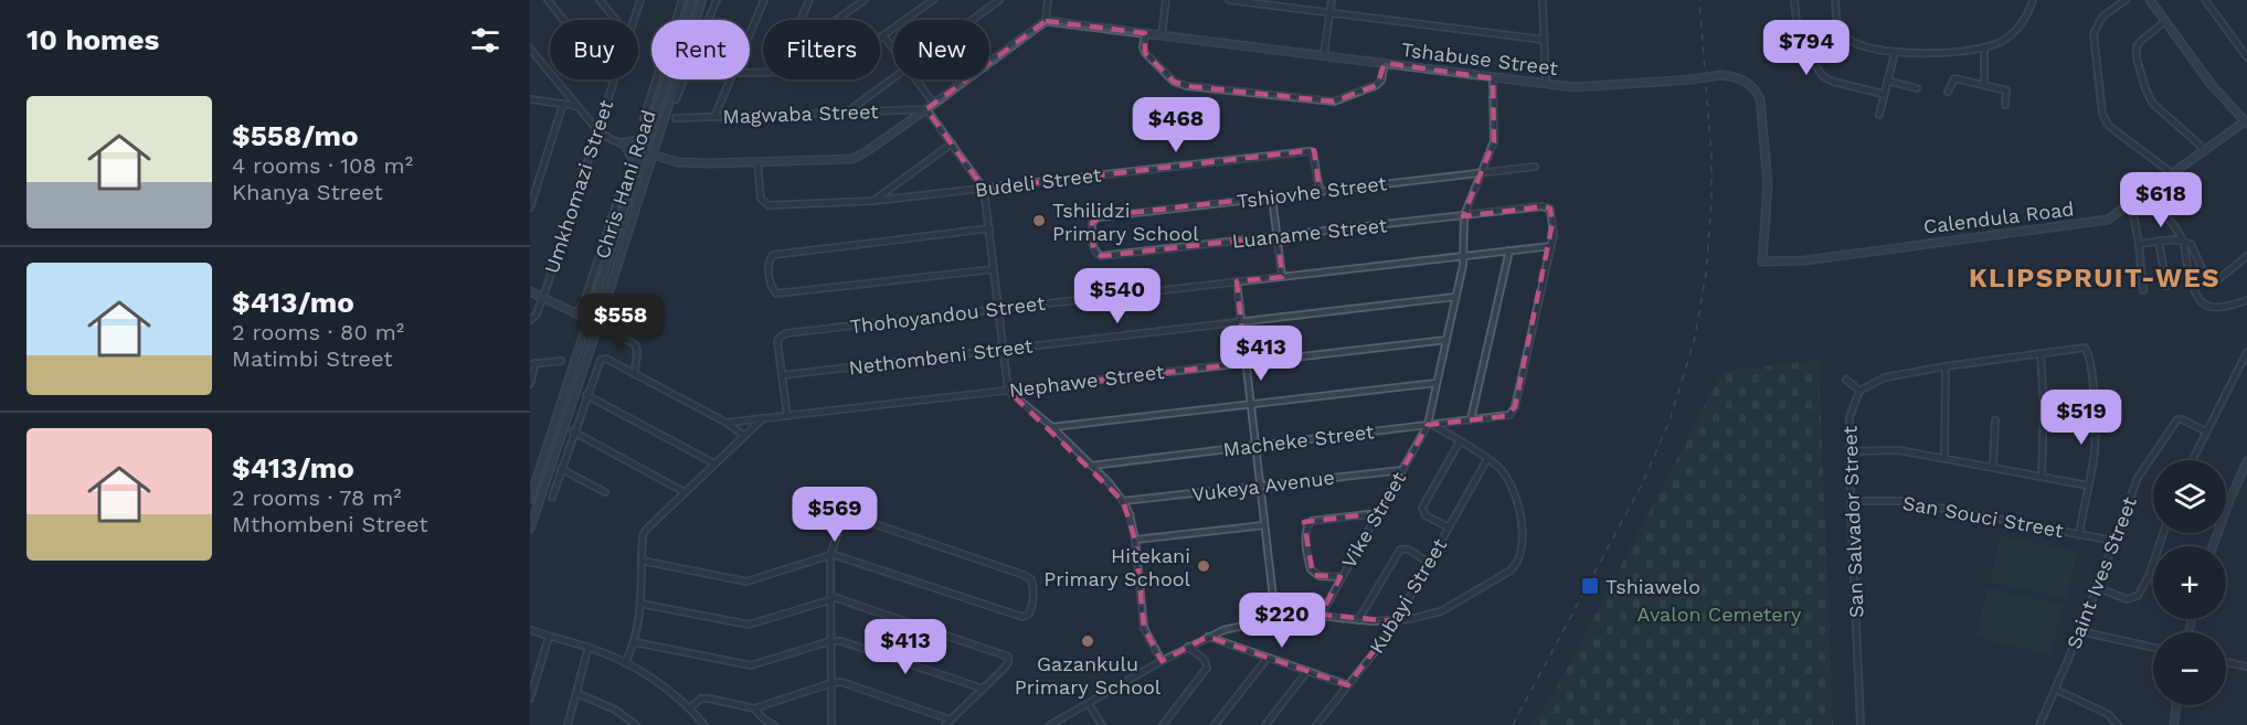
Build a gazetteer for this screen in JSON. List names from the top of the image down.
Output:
{
  "streets": {
    "street": [
      "Tshabuse Street",
      "Magwaba Street",
      "Budeli Street",
      "Chris Hani Road",
      "Umkhomazi Street",
      "Tshiovhe Street",
      "Calendula Road",
      "Luaname Street",
      "Thohoyandou Street",
      "Nethombeni Street",
      "Nephawe Street",
      "Macheke Street",
      "Vukeya Avenue",
      "San Souci Street",
      "Vike Street",
      "San Salvador Street",
      "Saint Ives Street",
      "Kubayi Street"
    ]
  },
  "crossings": [
    ["Tshabuse Street", "Calendula Road"],
    ["Budeli Street", "Tshiovhe Street"],
    ["Tshiovhe Street", "Luaname Street"],
    ["Luaname Street", "Thohoyandou Street"],
    ["Luaname Street", "Macheke Street"],
    ["Luaname Street", "Vike Street"],
    ["Thohoyandou Street", "Nethombeni Street"],
    ["Thohoyandou Street", "Nephawe Street"],
    ["Thohoyandou Street", "Macheke Street"],
    ["Thohoyandou Street", "Vike Street"],
    ["Nethombeni Street", "Vike Street"],
    ["Nephawe Street", "Vike Street"],
    ["Macheke Street", "Vike Street"],
    ["Vukeya Avenue", "Vike Street"],
    ["San Souci Street", "San Salvador Street"],
    ["San Souci Street", "Saint Ives Street"]
  ],
  "districts": ["KLIPSPRUIT-WES"],
  "parks": ["Avalon Cemetery"],
  "places": {
    "other": ["Tshilidzi Primary School", "Hitekani Primary School", "Gazankulu Primary School"],
    "transit": ["Tshiawelo"]
  },
  "page": {
    "heading": "10 homes",
    "price": [
      "$794",
      "$468",
      "$618",
      "$540",
      "$558",
      "$413",
      "$519",
      "$569",
      "$220",
      "$413"
    ],
    "chip": [
      "Buy",
      "Rent",
      "Filters",
      "New"
    ],
    "list": [
      {
        "name": "$558/mo",
        "note": "4 rooms · 108 m² · Khanya Street"
      },
      {
        "name": "$413/mo",
        "note": "2 rooms · 80 m² · Matimbi Street"
      },
      {
        "name": "$413/mo",
        "note": "2 rooms · 78 m² · Mthombeni Street"
      }
    ],
    "map_buttons": ["+", "−"]
  }
}
